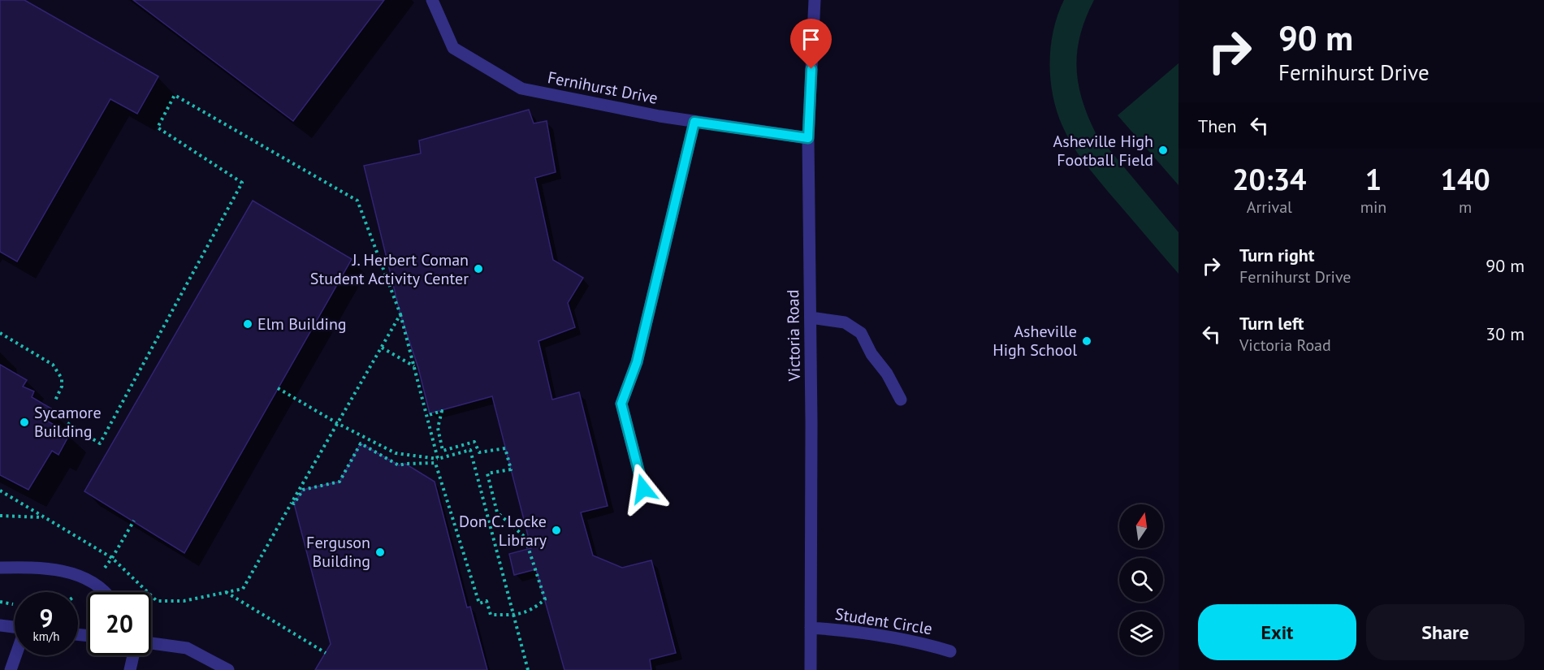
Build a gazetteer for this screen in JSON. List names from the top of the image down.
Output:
{
  "streets": {
    "street": ["Fernihurst Drive", "Victoria Road", "Student Circle"]
  },
  "crossings": [
    ["Fernihurst Drive", "Victoria Road"],
    ["Victoria Road", "Student Circle"]
  ],
  "places": [
    "Asheville High Football Field",
    "J. Herbert Coman Student Activity Center",
    "Elm Building",
    "Asheville High School",
    "Sycamore Building",
    "Don C. Locke Library",
    "Ferguson Building"
  ],
  "north": "top",
  "page": {
    "turn": ["90 m", "Fernihurst Drive"],
    "then": "Then",
    "eta": [
      "20:34",
      "Arrival",
      "1",
      "min",
      "140",
      "m"
    ],
    "list": [
      {
        "name": "Turn right",
        "note": "Fernihurst Drive",
        "value": "90 m"
      },
      {
        "name": "Turn left",
        "note": "Victoria Road",
        "value": "30 m"
      }
    ],
    "speed": "9 km/h",
    "limit": "20",
    "buttons": ["Exit", "Share"]
  }
}
